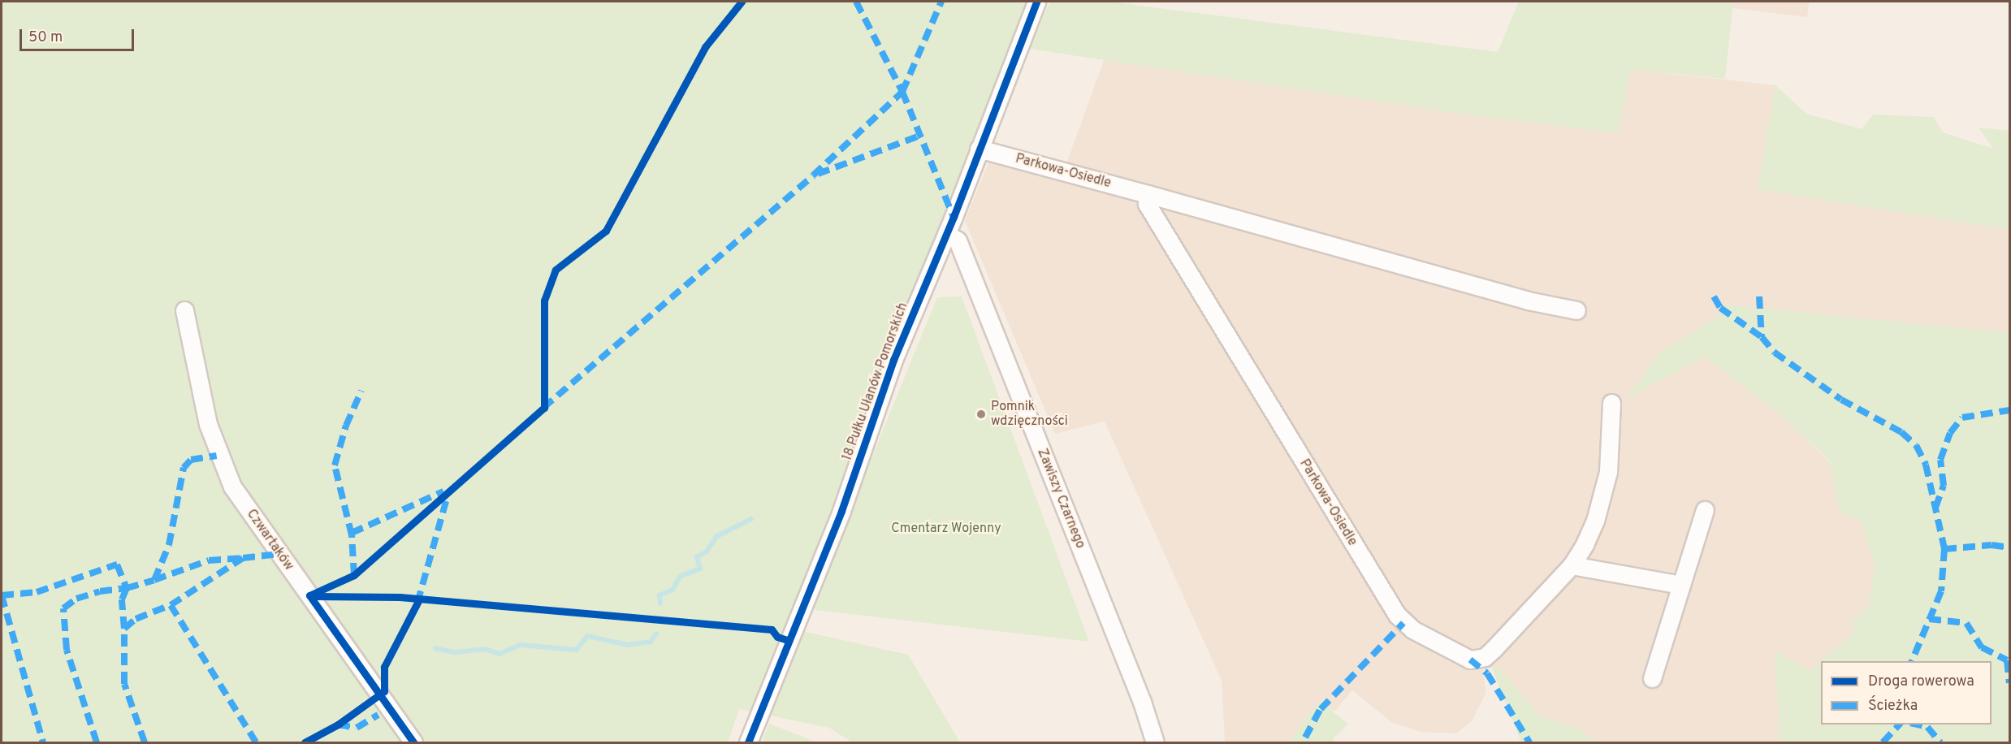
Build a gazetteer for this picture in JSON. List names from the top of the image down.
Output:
{
  "streets": {
    "street": [
      "Parkowa-Osiedle",
      "18 Pułku Ułanów Pomorskich",
      "Zawiszy Czarnego",
      "Czwartaków"
    ]
  },
  "crossings": [
    ["Parkowa-Osiedle", "18 Pułku Ułanów Pomorskich"],
    ["18 Pułku Ułanów Pomorskich", "Zawiszy Czarnego"]
  ],
  "parks": ["Cmentarz Wojenny"],
  "places": ["Pomnik wdzięczności"],
  "legend": ["Droga rowerowa", "Ścieżka"],
  "scale_bar": "50 m"
}
